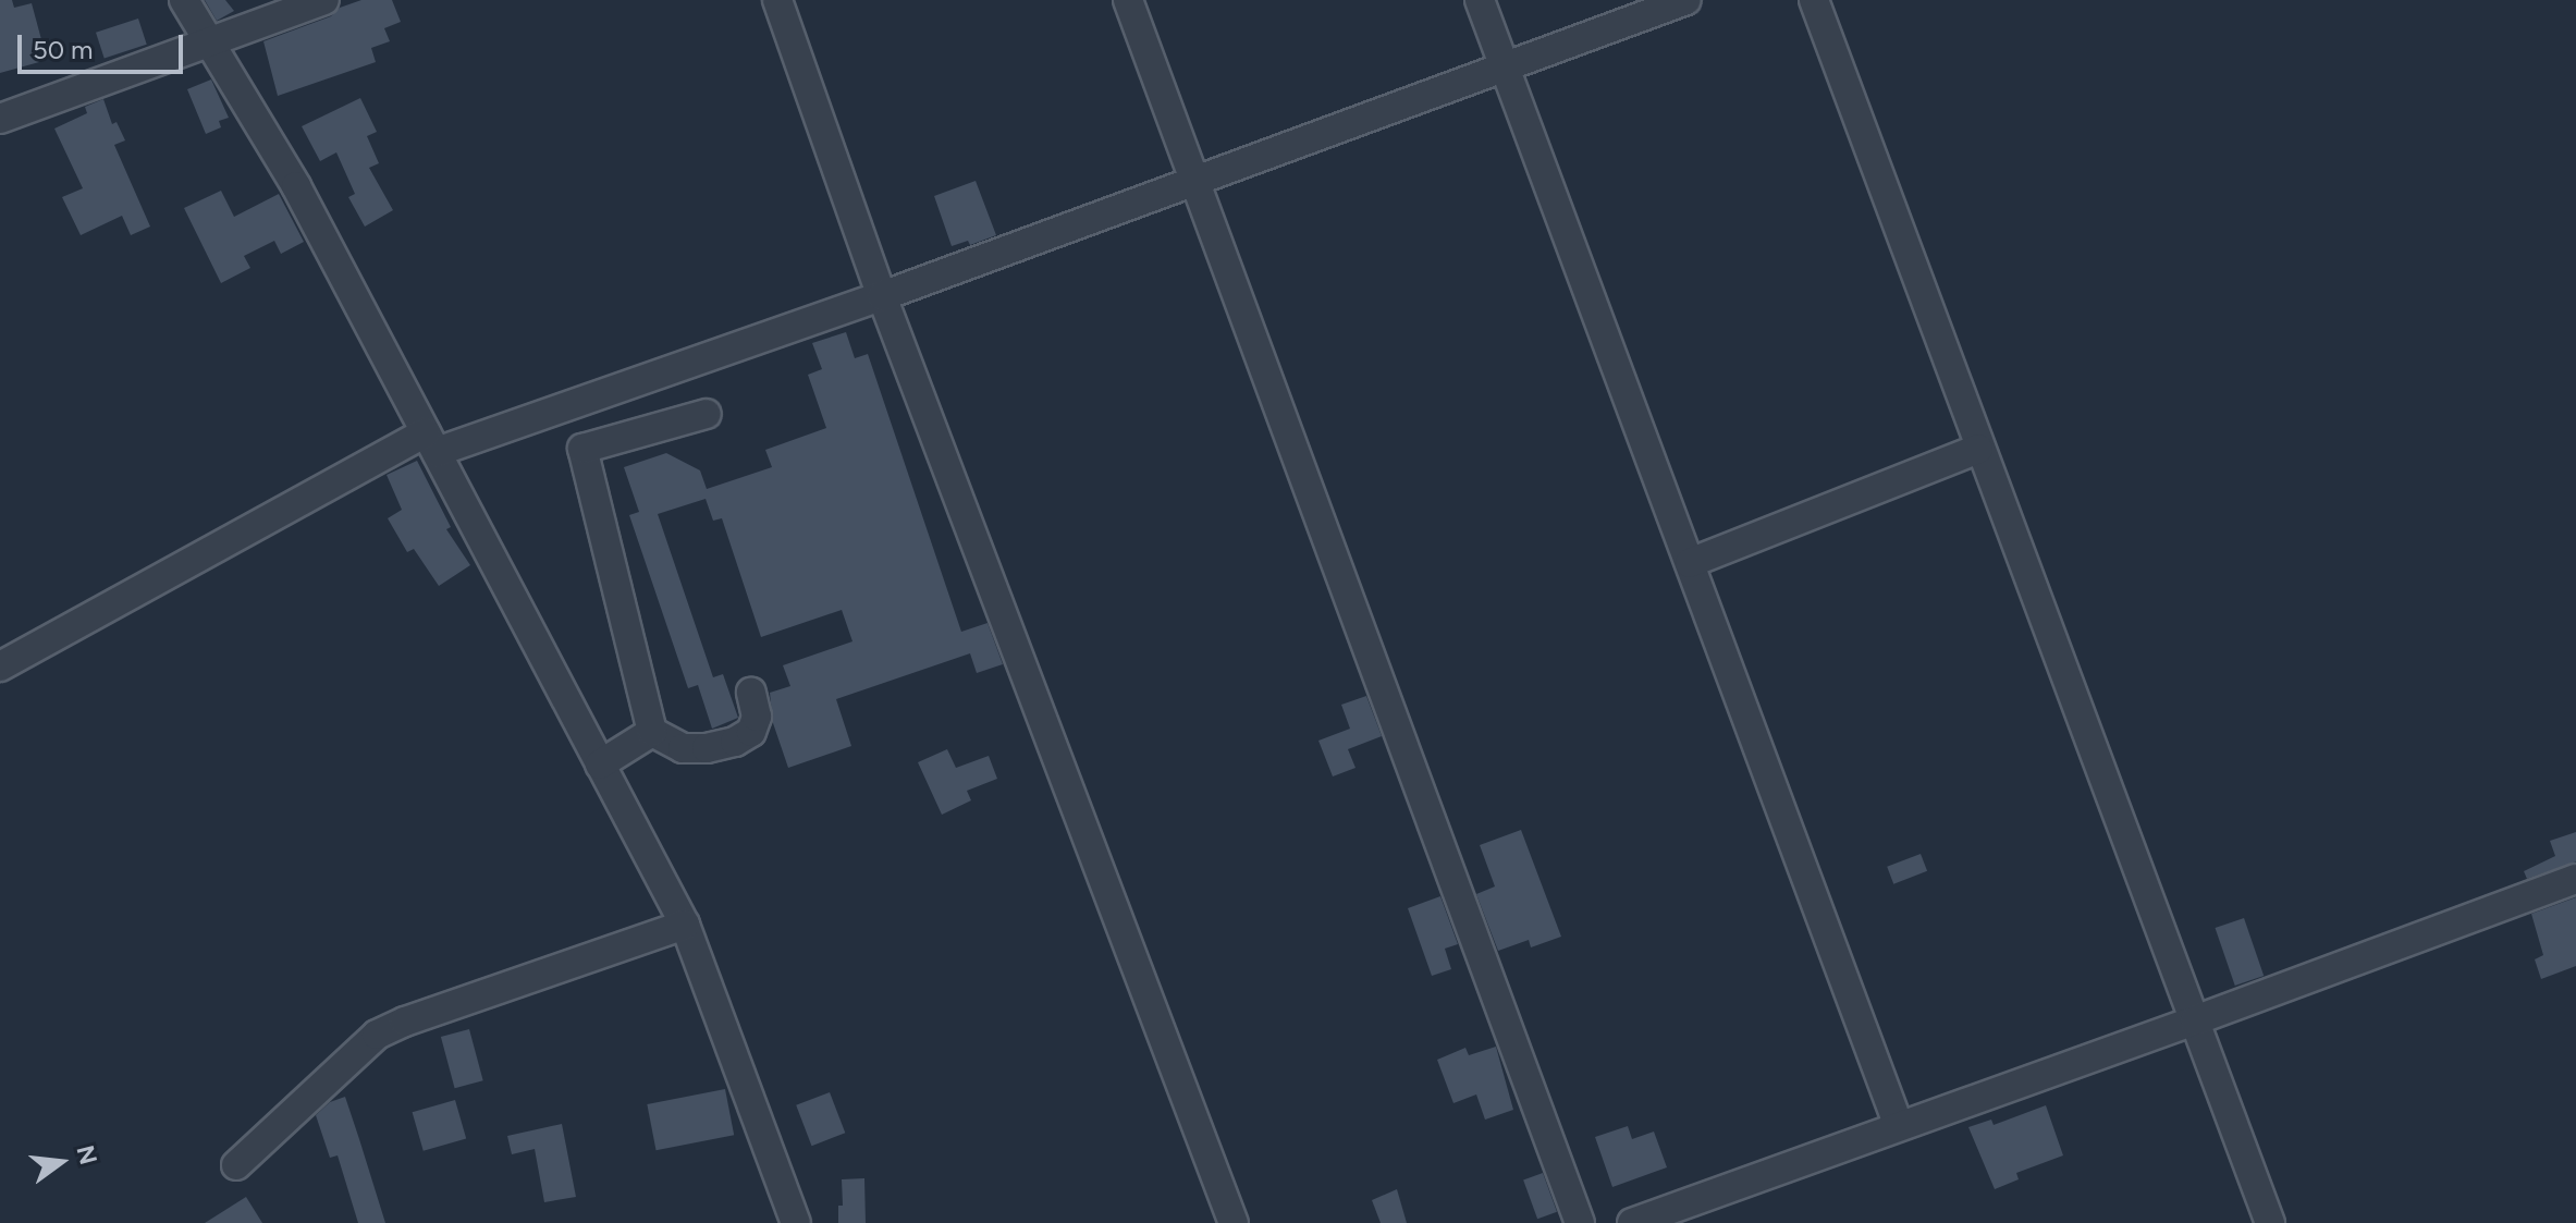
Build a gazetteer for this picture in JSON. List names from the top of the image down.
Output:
{
  "scale_bar": "50 m",
  "north": "right"
}
